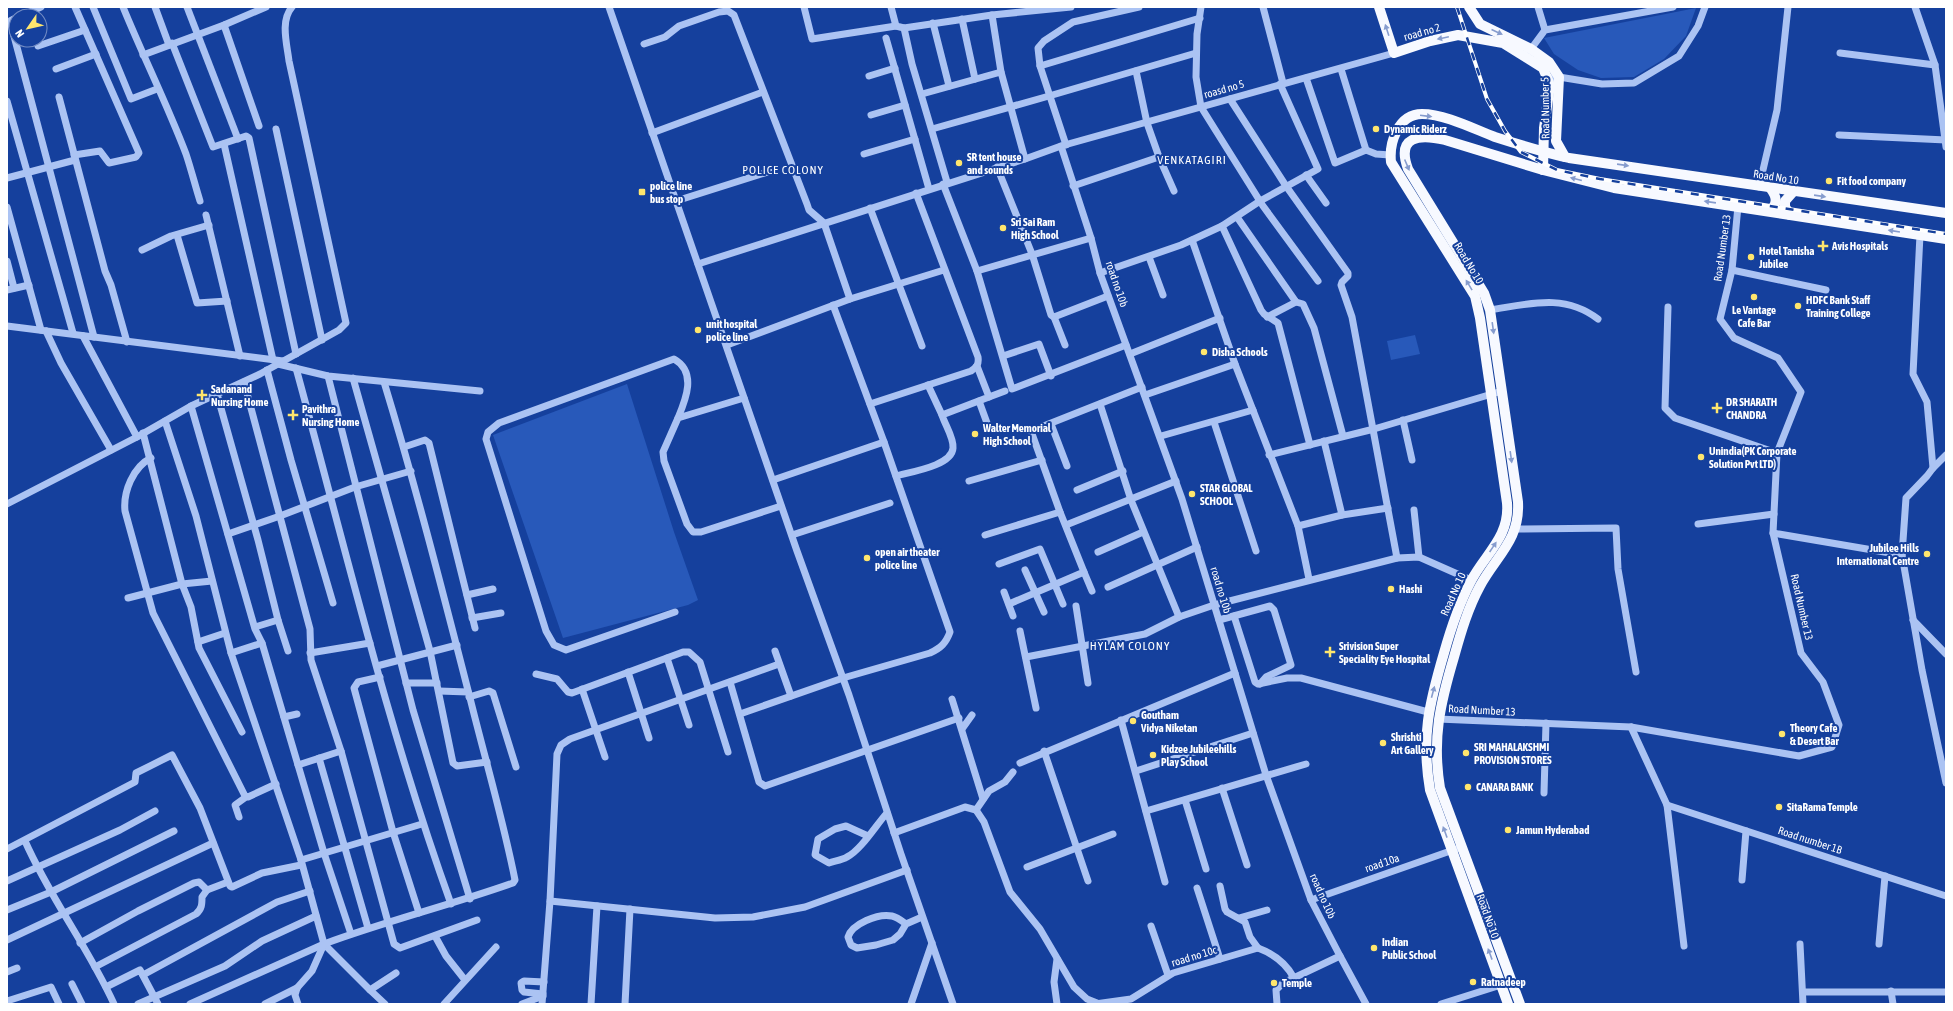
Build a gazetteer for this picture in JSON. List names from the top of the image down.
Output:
{
  "streets": {
    "main road": ["road no 2", "Road Number 5", "Road No 10"],
    "street": [
      "roasd no 5",
      "Road Number 13",
      "road no 10b",
      "Road number 1B",
      "road 10a",
      "road no 10c"
    ]
  },
  "crossings": [
    ["road no 2", "roasd no 5"],
    ["road no 2", "Road Number 5"],
    ["roasd no 5", "road no 10b"],
    ["Road Number 5", "Road No 10"],
    ["Road No 10", "Road Number 13"],
    ["Road No 10", "road 10a"],
    ["road no 10b", "road 10a"]
  ],
  "districts": ["VENKATAGIRI", "POLICE COLONY", "HYLAM COLONY"],
  "places": {
    "other": [
      "Dynamic Riderz",
      "SR tent house and sounds",
      "Fit food company",
      "Sri Sai Ram High School",
      "Hotel Tanisha Jubilee",
      "Le Vantage Cafe Bar",
      "HDFC Bank Staff Training College",
      "unit hospital police line",
      "Disha Schools",
      "Walter Memorial High School",
      "Unindia(PK Corporate Solution Pvt LTD)",
      "STAR GLOBAL SCHOOL",
      "Jubilee Hills International Centre",
      "open air theater police line",
      "Hashi",
      "Goutham Vidya Niketan",
      "Theory Cafe & Desert Bar",
      "Shrishti Art Gallery",
      "SRI MAHALAKSHMI PROVISION STORES",
      "Kidzee Jubileehills Play School",
      "CANARA BANK",
      "SitaRama Temple",
      "Jamun Hyderabad",
      "Indian Public School",
      "Ratnadeep",
      "Temple"
    ],
    "transit": ["police line bus stop"],
    "health": [
      "Avis Hospitals",
      "Sadanand Nursing Home",
      "DR SHARATH CHANDRA",
      "Pavithra Nursing Home",
      "Srivision Super Speciality Eye Hospital"
    ]
  },
  "north": "bottom left"
}
